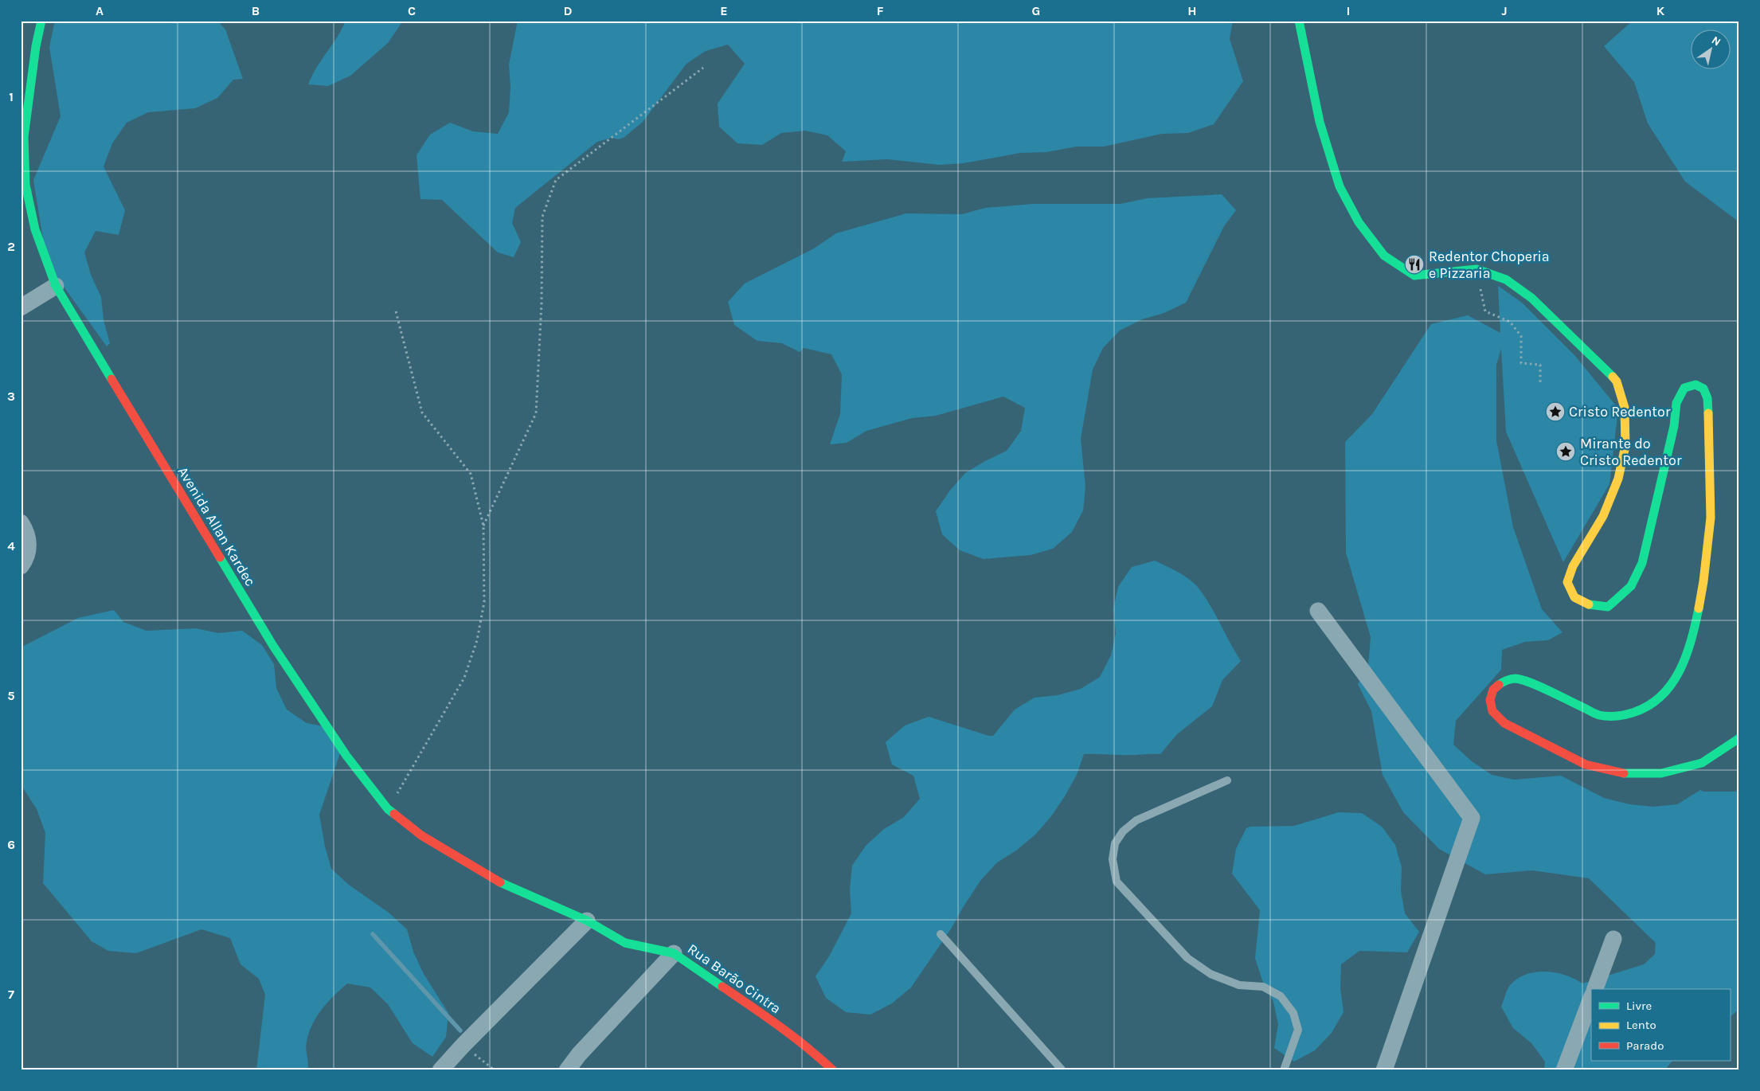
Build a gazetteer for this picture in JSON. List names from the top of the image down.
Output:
{
  "streets": {
    "street": ["Avenida Allan Kardec", "Rua Barão Cintra"]
  },
  "crossings": [
    ["Avenida Allan Kardec", "Rua Barão Cintra"]
  ],
  "places": {
    "restaurant": ["Redentor Choperia e Pizzaria"],
    "place": ["Cristo Redentor", "Mirante do Cristo Redentor"]
  },
  "legend": ["Livre", "Lento", "Parado"],
  "north": "top right",
  "grid": {
    "columns": [
      "A",
      "B",
      "C",
      "D",
      "E",
      "F",
      "G",
      "H",
      "I",
      "J",
      "K"
    ],
    "rows": [
      "1",
      "2",
      "3",
      "4",
      "5",
      "6",
      "7"
    ]
  }
}
